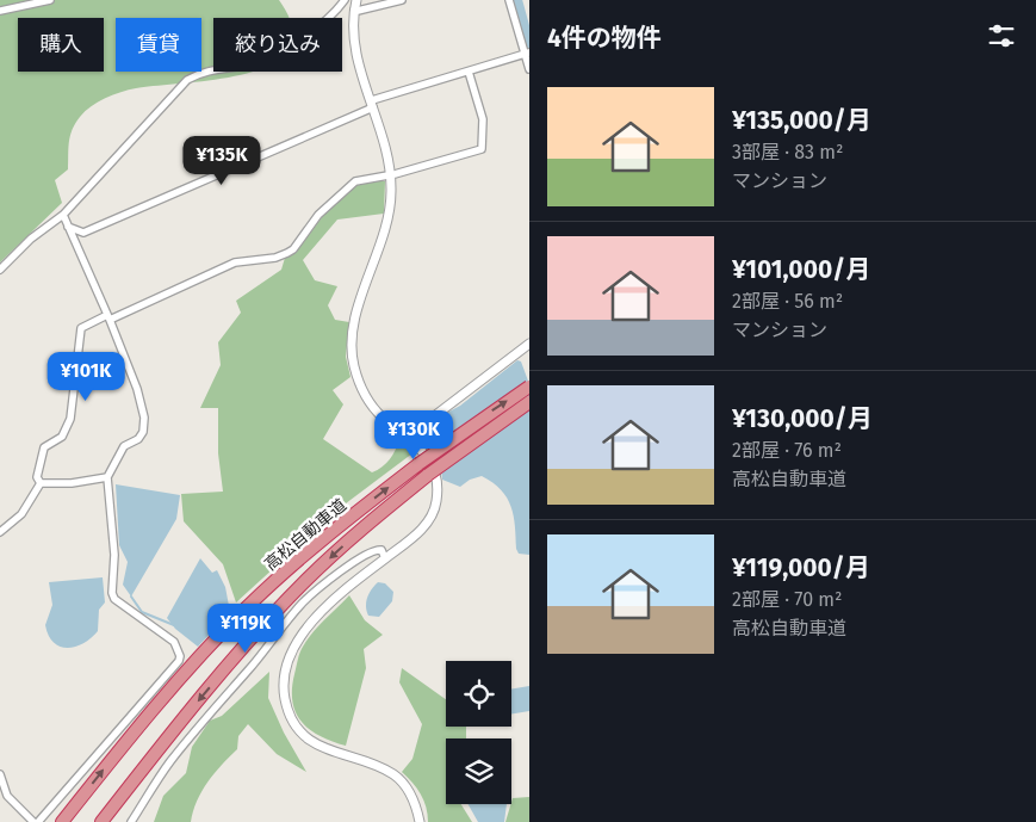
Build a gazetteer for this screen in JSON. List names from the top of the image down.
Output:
{
  "streets": {
    "highway": ["高松自動車道"]
  },
  "page": {
    "heading": "4件の物件",
    "chip": ["購入", "賃貸", "絞り込み"],
    "list": [
      {
        "name": "¥135,000/月",
        "note": "3部屋 · 83 m² · マンション"
      },
      {
        "name": "¥101,000/月",
        "note": "2部屋 · 56 m² · マンション"
      },
      {
        "name": "¥130,000/月",
        "note": "2部屋 · 76 m² · 高松自動車道"
      },
      {
        "name": "¥119,000/月",
        "note": "2部屋 · 70 m² · 高松自動車道"
      }
    ],
    "price": [
      "¥135K",
      "¥101K",
      "¥130K",
      "¥119K"
    ]
  }
}
